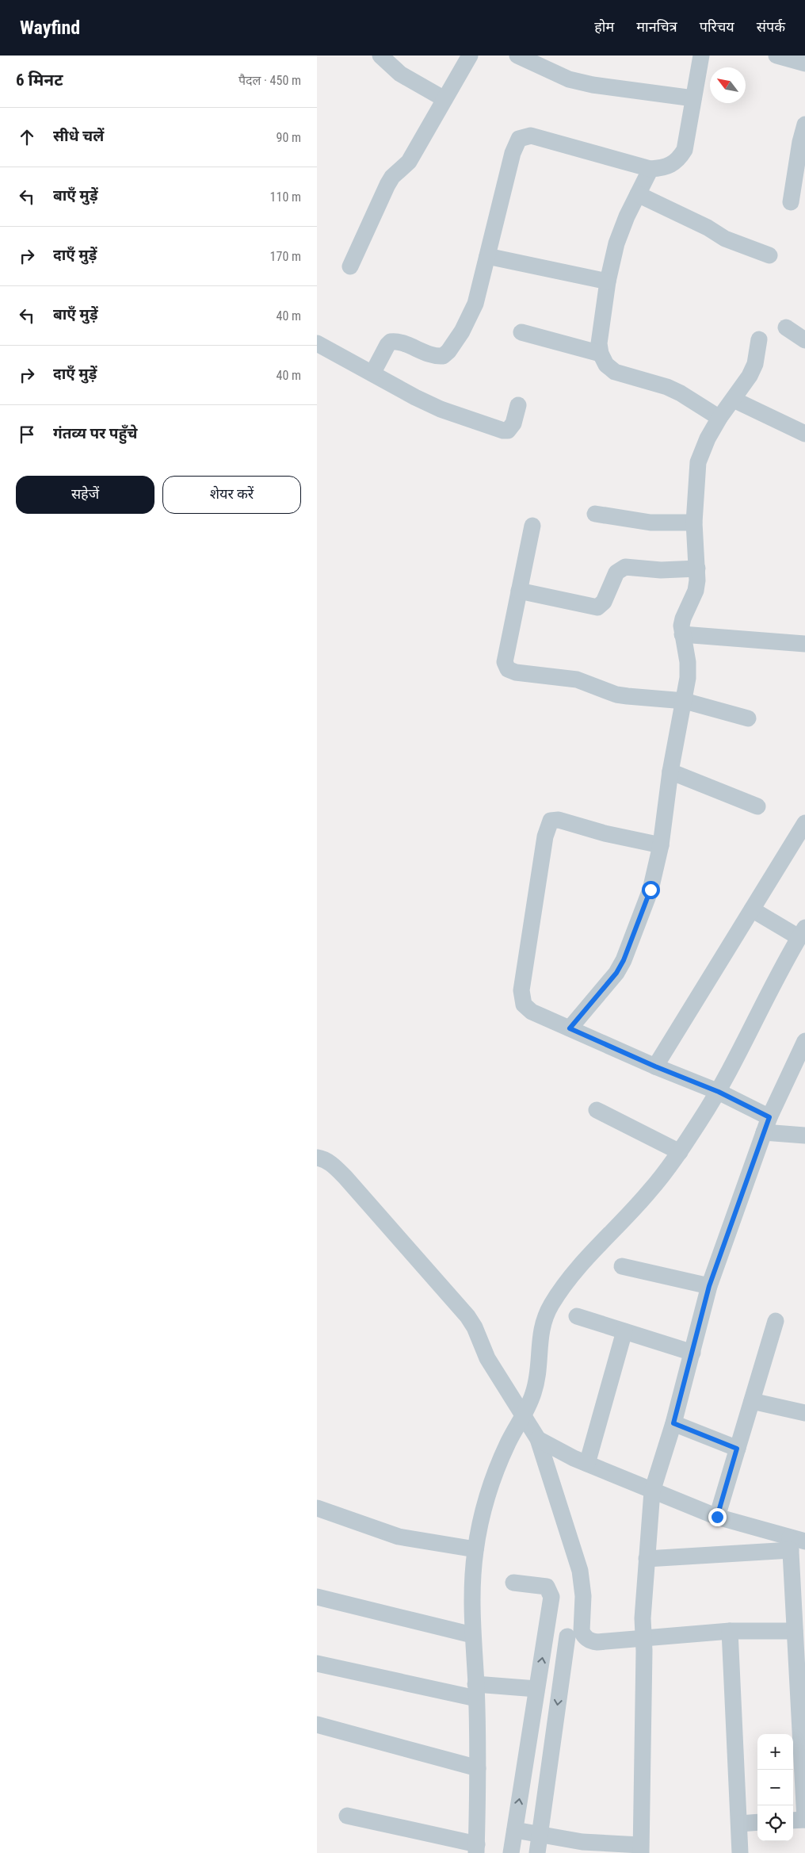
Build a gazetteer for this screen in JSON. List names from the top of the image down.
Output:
{
  "north": "top left",
  "page": {
    "header": "Wayfind",
    "nav": [
      "होम",
      "मानचित्र",
      "परिचय",
      "संपर्क"
    ],
    "heading": ["6 मिनट", "पैदल · 450 m"],
    "list": [
      ["सीधे चलें", "90 m"],
      ["बाएँ मुड़ें", "110 m"],
      ["दाएँ मुड़ें", "170 m"],
      ["बाएँ मुड़ें", "40 m"],
      ["दाएँ मुड़ें", "40 m"],
      "गंतव्य पर पहुँचे"
    ],
    "buttons": ["सहेजें", "शेयर करें"],
    "map_buttons": ["+", "−"]
  }
}
